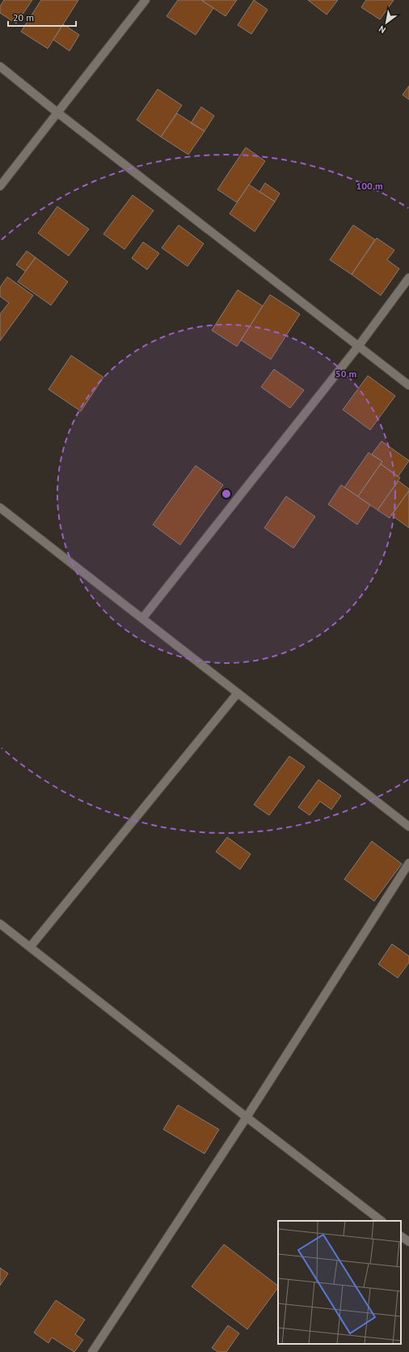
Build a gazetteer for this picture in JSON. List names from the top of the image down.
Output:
{
  "scale_bar": "20 m",
  "north": "bottom left",
  "rings": ["100 m", "50 m"]
}
